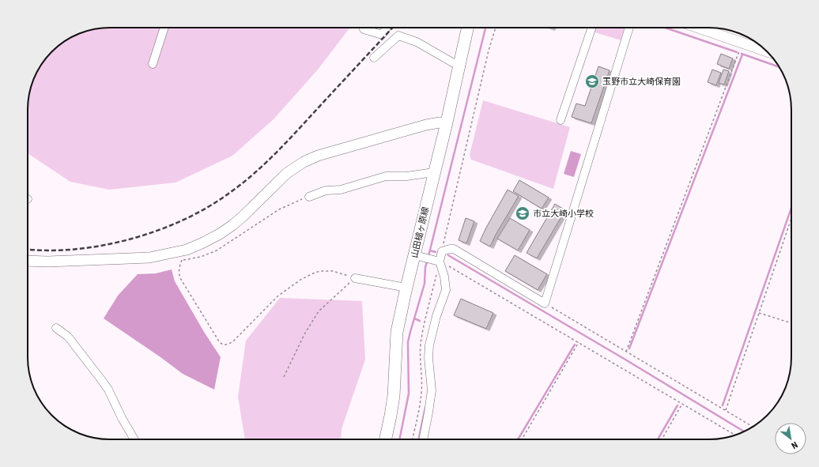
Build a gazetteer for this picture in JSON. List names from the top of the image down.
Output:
{
  "streets": {
    "main road": ["山田槌ヶ原線"]
  },
  "places": {
    "school or university": ["玉野市立大崎保育園", "市立大崎小学校"]
  },
  "north": "bottom right"
}
